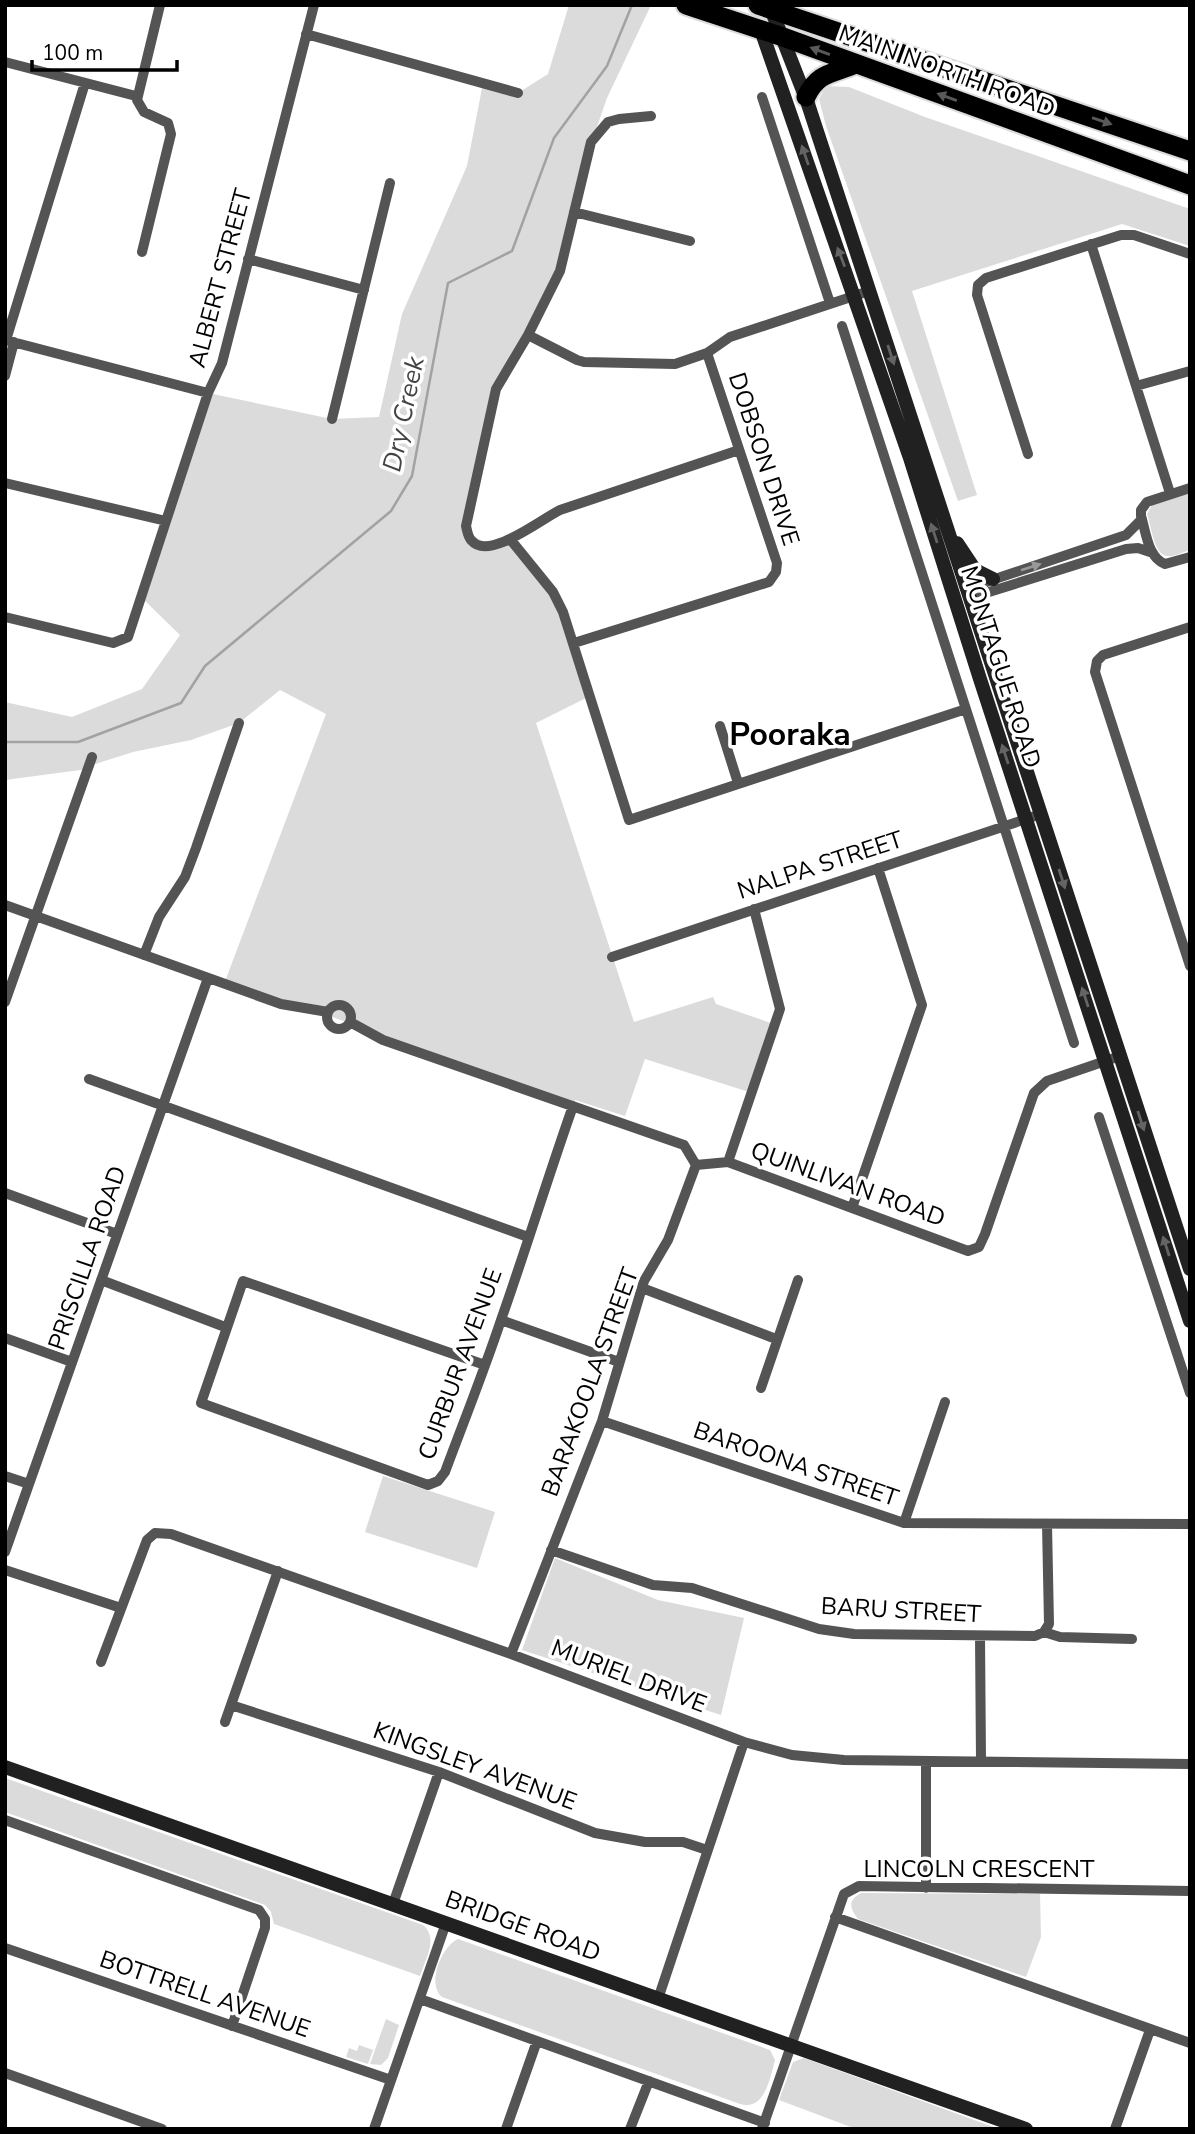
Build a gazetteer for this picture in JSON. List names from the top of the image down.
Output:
{
  "streets": {
    "highway": ["MAIN NORTH ROAD"],
    "main road": ["MONTAGUE ROAD", "BRIDGE ROAD"],
    "street": [
      "ALBERT STREET",
      "DOBSON DRIVE",
      "NALPA STREET",
      "QUINLIVAN ROAD",
      "PRISCILLA ROAD",
      "CURBUR AVENUE",
      "BARAKOOLA STREET",
      "BAROONA STREET",
      "BARU STREET",
      "MURIEL DRIVE",
      "KINGSLEY AVENUE",
      "LINCOLN CRESCENT",
      "BOTTRELL AVENUE"
    ]
  },
  "crossings": [
    ["MAIN NORTH ROAD", "MONTAGUE ROAD"],
    ["MONTAGUE ROAD", "NALPA STREET"],
    ["MONTAGUE ROAD", "QUINLIVAN ROAD"],
    ["QUINLIVAN ROAD", "BARAKOOLA STREET"],
    ["BARAKOOLA STREET", "BAROONA STREET"],
    ["BARAKOOLA STREET", "BARU STREET"],
    ["BARAKOOLA STREET", "MURIEL DRIVE"],
    ["LINCOLN CRESCENT", "BRIDGE ROAD"]
  ],
  "districts": ["Pooraka"],
  "water": ["Dry Creek"],
  "scale_bar": "100 m"
}
